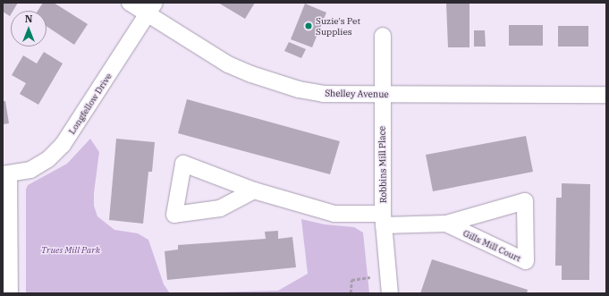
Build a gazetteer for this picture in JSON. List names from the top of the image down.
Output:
{
  "streets": {
    "street": [
      "Shelley Avenue",
      "Longfellow Drive",
      "Robbins Mill Place",
      "Gills Mill Court"
    ]
  },
  "crossings": [
    ["Shelley Avenue", "Longfellow Drive"],
    ["Shelley Avenue", "Robbins Mill Place"],
    ["Robbins Mill Place", "Gills Mill Court"]
  ],
  "parks": ["Trues Mill Park"],
  "places": ["Suzie's Pet Supplies"],
  "north": "top"
}
